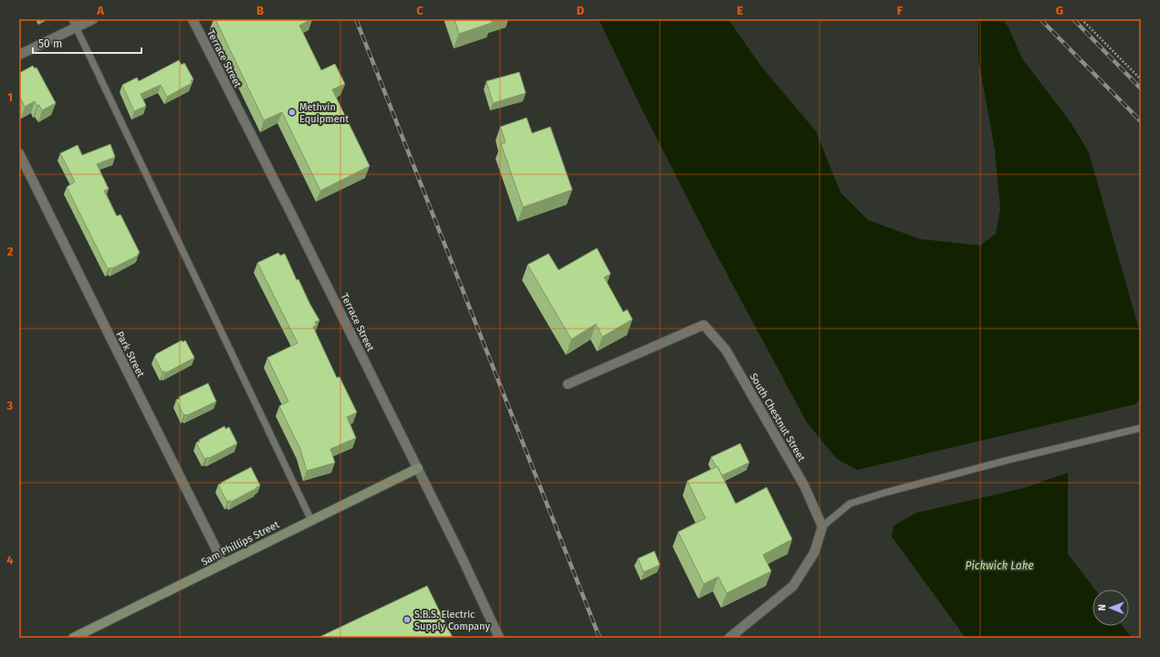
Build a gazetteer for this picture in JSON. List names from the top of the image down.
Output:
{
  "streets": {
    "street": [
      "Terrace Street",
      "Park Street",
      "South Chestnut Street",
      "Sam Phillips Street"
    ]
  },
  "crossings": [
    ["Terrace Street", "Sam Phillips Street"],
    ["Park Street", "Sam Phillips Street"]
  ],
  "water": ["Pickwick Lake"],
  "places": ["Methvin Equipment", "S.B.S. Electric Supply Company"],
  "scale_bar": "50 m",
  "north": "left",
  "grid": {
    "columns": [
      "A",
      "B",
      "C",
      "D",
      "E",
      "F",
      "G"
    ],
    "rows": [
      "1",
      "2",
      "3",
      "4"
    ]
  }
}
